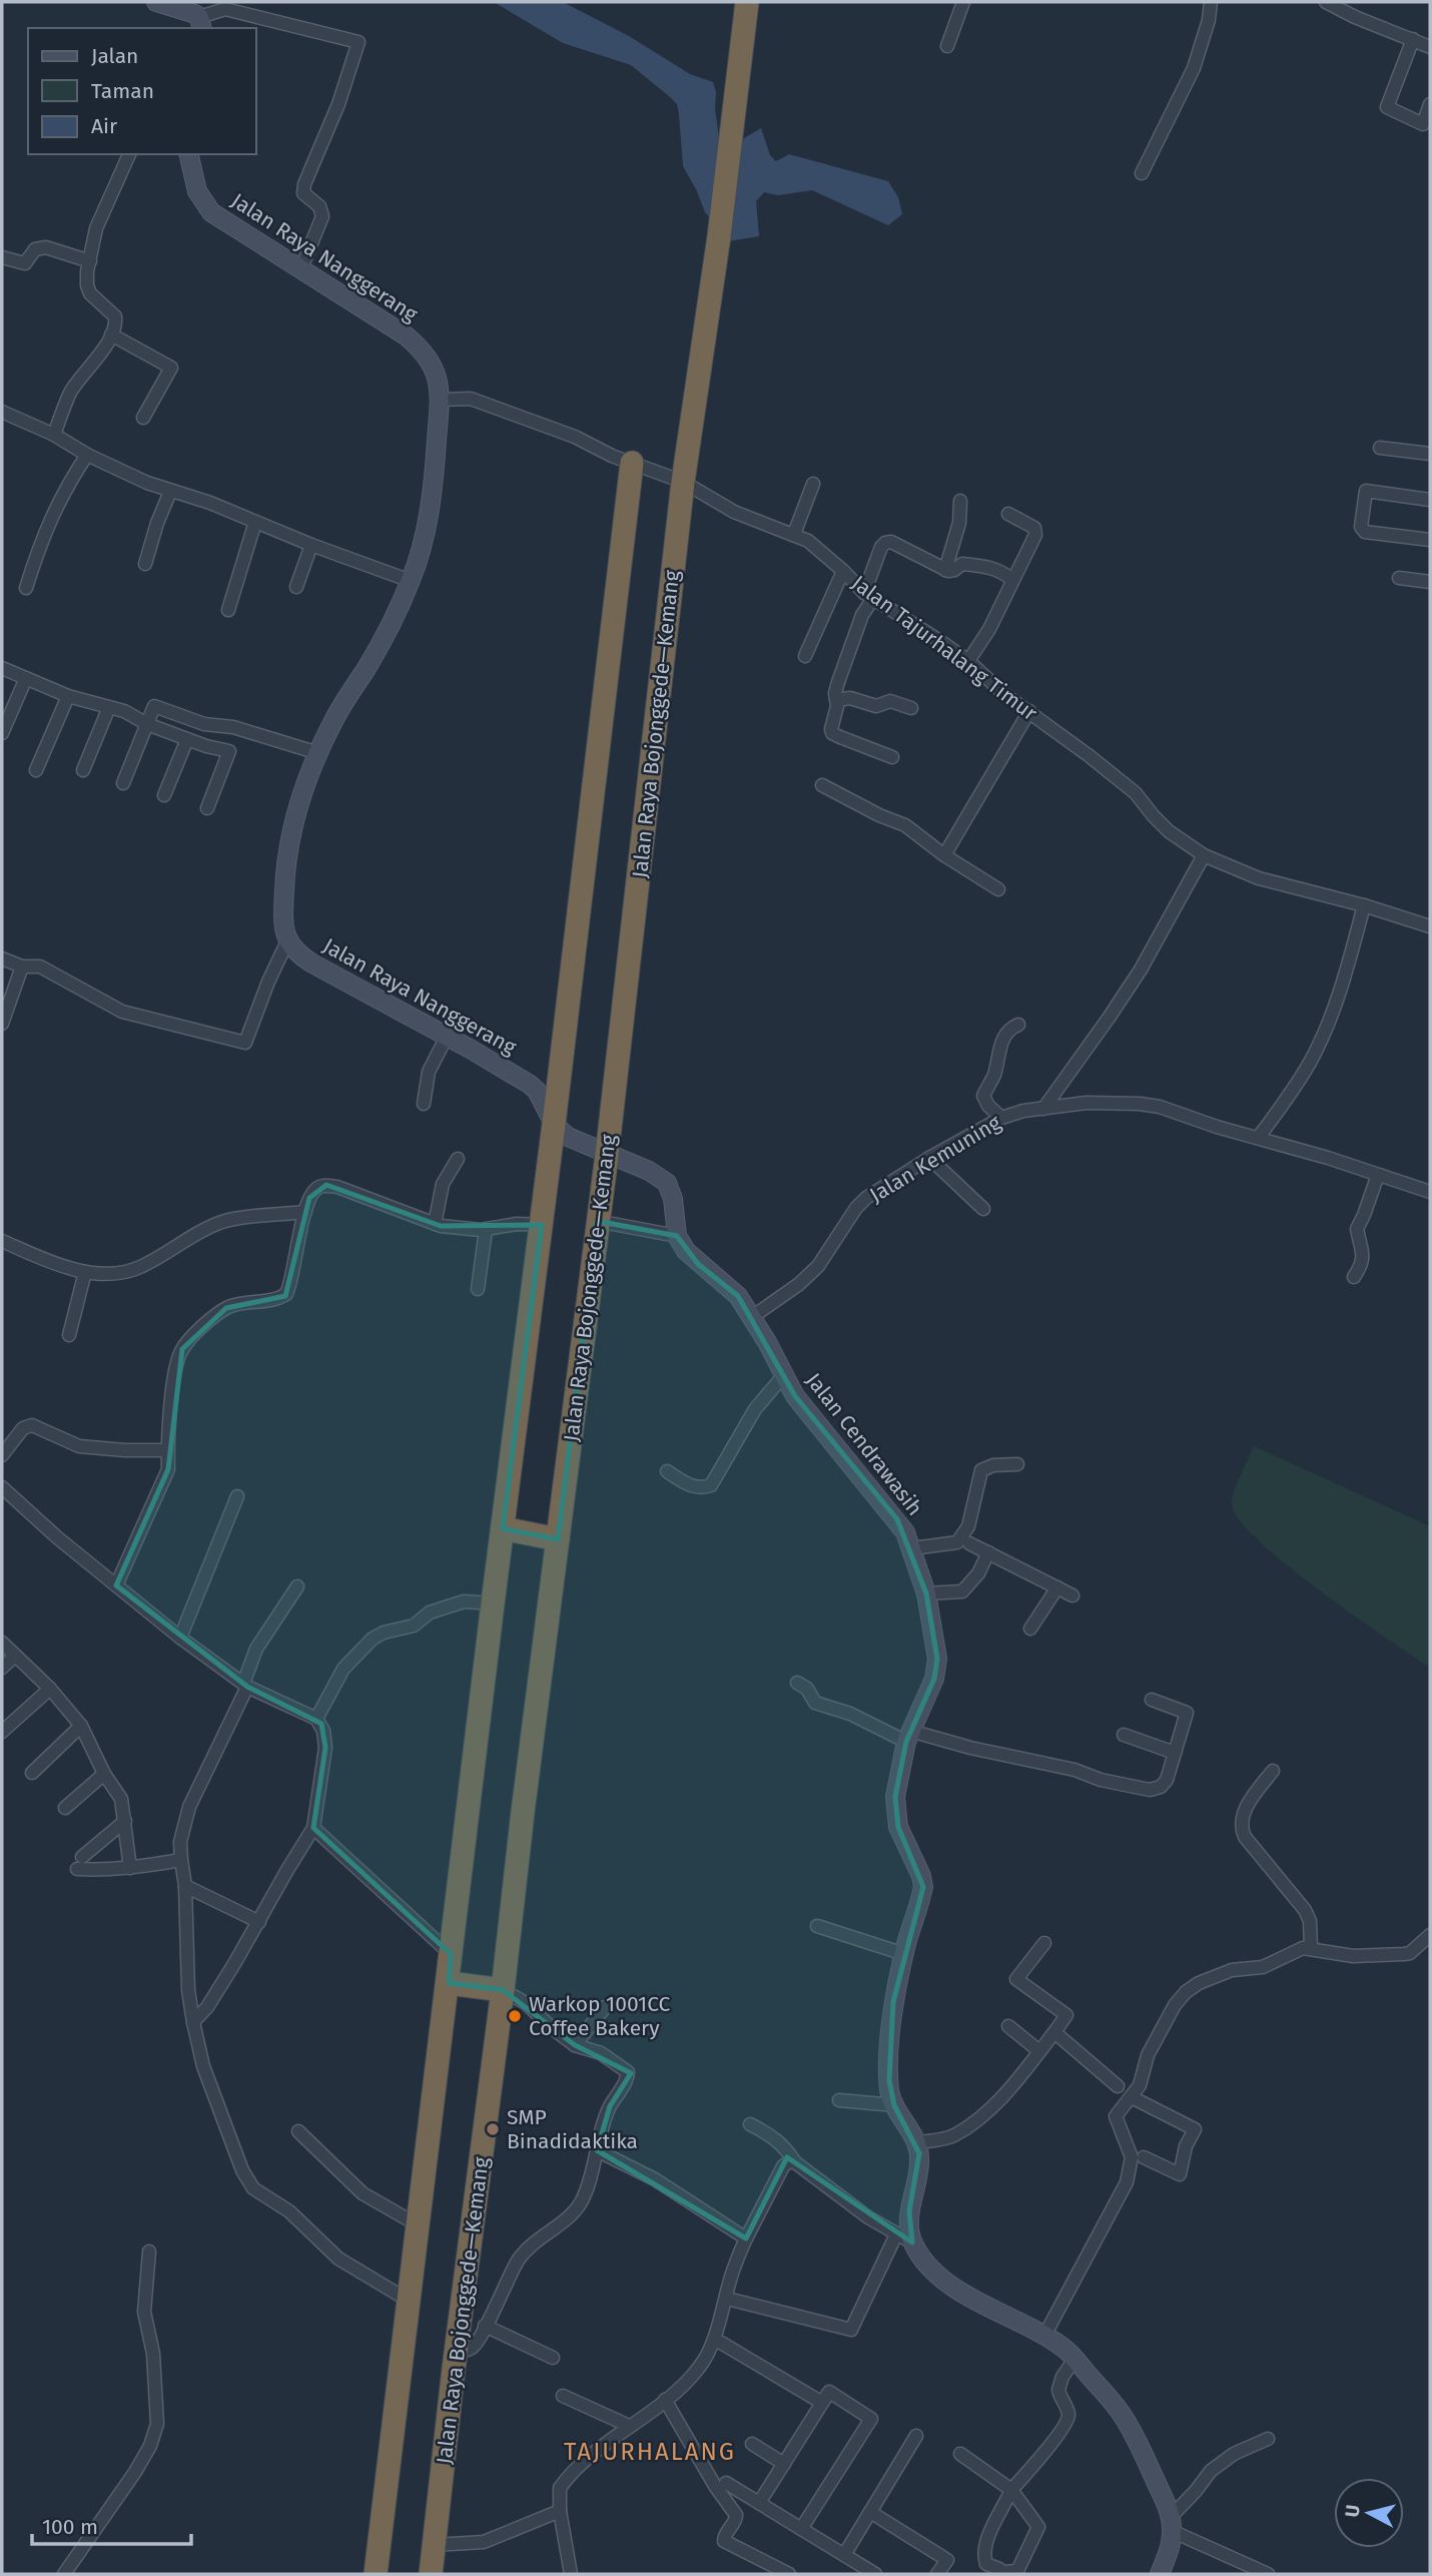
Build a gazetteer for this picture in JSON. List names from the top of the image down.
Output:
{
  "streets": {
    "highway": ["Jalan Raya Bojonggede—Kemang"],
    "street": [
      "Jalan Raya Nanggerang",
      "Jalan Tajurhalang Timur",
      "Jalan Kemuning",
      "Jalan Cendrawasih"
    ]
  },
  "crossings": [
    ["Jalan Raya Nanggerang", "Jalan Tajurhalang Timur"],
    ["Jalan Raya Nanggerang", "Jalan Raya Bojonggede—Kemang"],
    ["Jalan Tajurhalang Timur", "Jalan Raya Bojonggede—Kemang"],
    ["Jalan Kemuning", "Jalan Cendrawasih"]
  ],
  "districts": ["TAJURHALANG"],
  "places": ["Warkop 1001CC Coffee Bakery", "SMP Binadidaktika"],
  "legend": ["Jalan", "Taman", "Air"],
  "scale_bar": "100 m",
  "north": "left"
}
